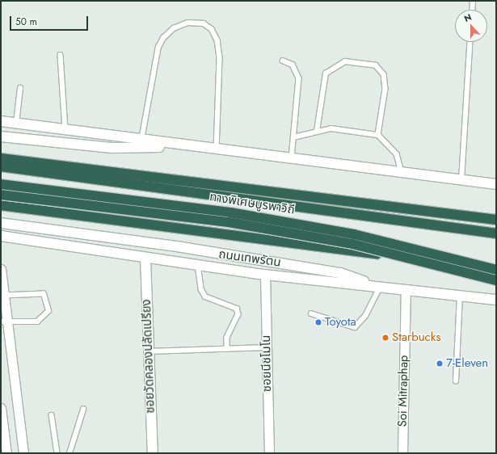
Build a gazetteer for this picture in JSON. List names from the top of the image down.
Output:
{
  "streets": {
    "highway": ["ทางพิเศษบูรพาวิถี", "ถนนเทพรัตน"],
    "main road": ["ซอยวัดคลองปลัดเปรียง"],
    "street": ["ซอยนีชโมโน", "Soi Mitraphap"]
  },
  "crossings": [
    ["ทางพิเศษบูรพาวิถี", "ถนนเทพรัตน"],
    ["ถนนเทพรัตน", "ซอยวัดคลองปลัดเปรียง"],
    ["ถนนเทพรัตน", "ซอยนีชโมโน"],
    ["ถนนเทพรัตน", "Soi Mitraphap"]
  ],
  "places": ["Toyota", "Starbucks", "7-Eleven"],
  "scale_bar": "50 m",
  "north": "top"
}
